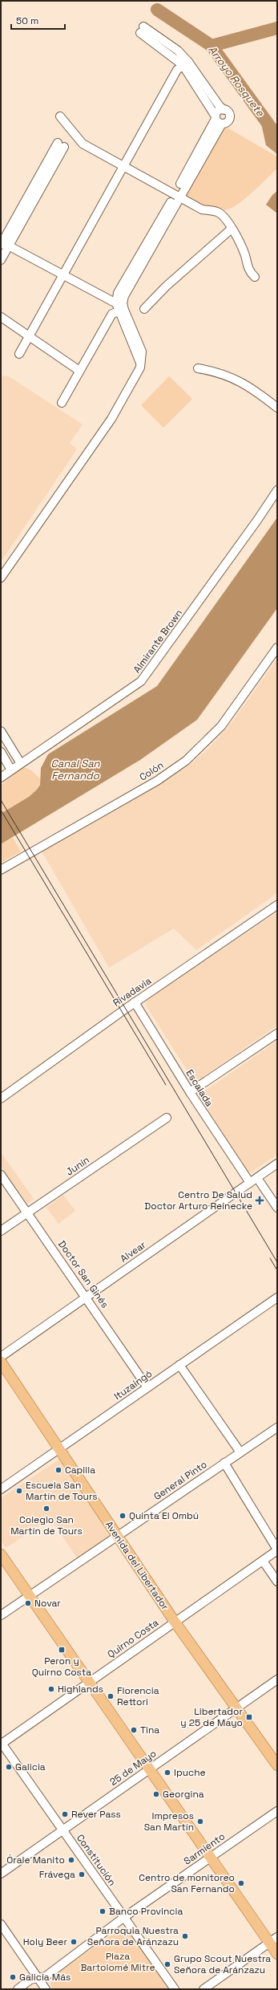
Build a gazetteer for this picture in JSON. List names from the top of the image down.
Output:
{
  "streets": {
    "main road": ["Avenida del Libertador"],
    "street": [
      "Almirante Brown",
      "Colón",
      "Rivadavia",
      "Escalada",
      "Junín",
      "Alvear",
      "Doctor San Ginés",
      "Ituzaingó",
      "General Pinto",
      "Quirno Costa",
      "25 de Mayo",
      "Sarmiento",
      "Constitución"
    ]
  },
  "crossings": [
    ["Rivadavia", "Escalada"],
    ["Escalada", "Alvear"],
    ["Junín", "Doctor San Ginés"],
    ["Alvear", "Doctor San Ginés"],
    ["Doctor San Ginés", "Ituzaingó"],
    ["Ituzaingó", "Avenida del Libertador"],
    ["General Pinto", "Avenida del Libertador"],
    ["Avenida del Libertador", "Quirno Costa"],
    ["Avenida del Libertador", "25 de Mayo"],
    ["Quirno Costa", "Constitución"],
    ["25 de Mayo", "Constitución"],
    ["Sarmiento", "Constitución"]
  ],
  "water": ["Arroyo Rosquete", "Canal San Fernando"],
  "parks": ["Plaza Bartolomé Mitre"],
  "places": {
    "health": ["Centro De Salud Doctor Arturo Reinecke"],
    "other": [
      "Capilla",
      "Escuela San Martín de Tours",
      "Colegio San Martín de Tours",
      "Quinta El Ombú",
      "Novar",
      "Highlands",
      "Florencia Rettori",
      "Tina",
      "Galicia",
      "Ipuche",
      "Georgina",
      "Rever Pass",
      "Impresos San Martín",
      "Órale Manito",
      "Frávega",
      "Centro de monitoreo San Fernando",
      "Banco Provincia",
      "Parroquia Nuestra Señora de Aránzazu",
      "Holy Beer",
      "Grupo Scout Nuestra Señora de Aránzazu",
      "Galicia Más"
    ],
    "transit": ["Peron y Quirno Costa", "Libertador y 25 de Mayo"]
  },
  "scale_bar": "50 m"
}
